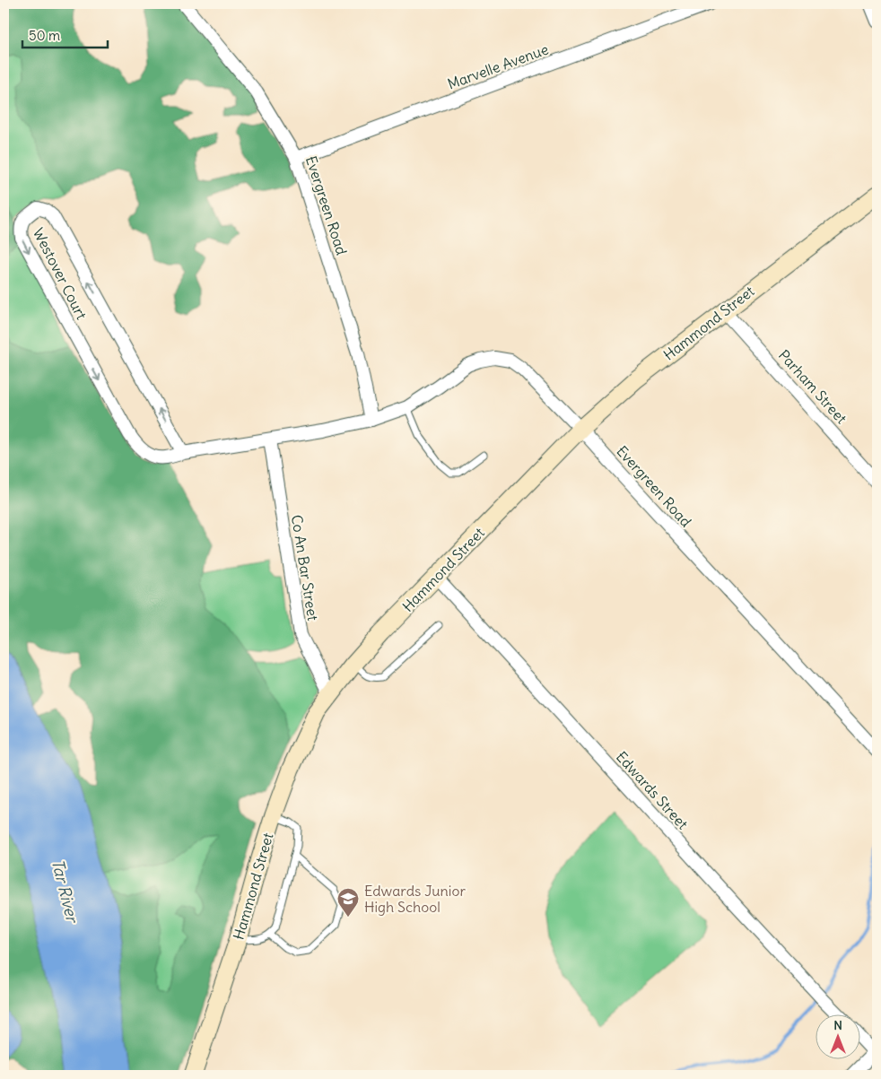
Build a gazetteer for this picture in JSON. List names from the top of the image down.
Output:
{
  "streets": {
    "street": [
      "Marvelle Avenue",
      "Evergreen Road",
      "Westover Court",
      "Hammond Street",
      "Parham Street",
      "Co An Bar Street",
      "Edwards Street"
    ]
  },
  "crossings": [
    ["Marvelle Avenue", "Evergreen Road"],
    ["Evergreen Road", "Westover Court"],
    ["Evergreen Road", "Hammond Street"],
    ["Evergreen Road", "Co An Bar Street"],
    ["Hammond Street", "Parham Street"],
    ["Hammond Street", "Co An Bar Street"],
    ["Hammond Street", "Edwards Street"]
  ],
  "water": ["Tar River"],
  "places": {
    "school or university": ["Edwards Junior High School"]
  },
  "scale_bar": "50 m",
  "north": "top"
}
